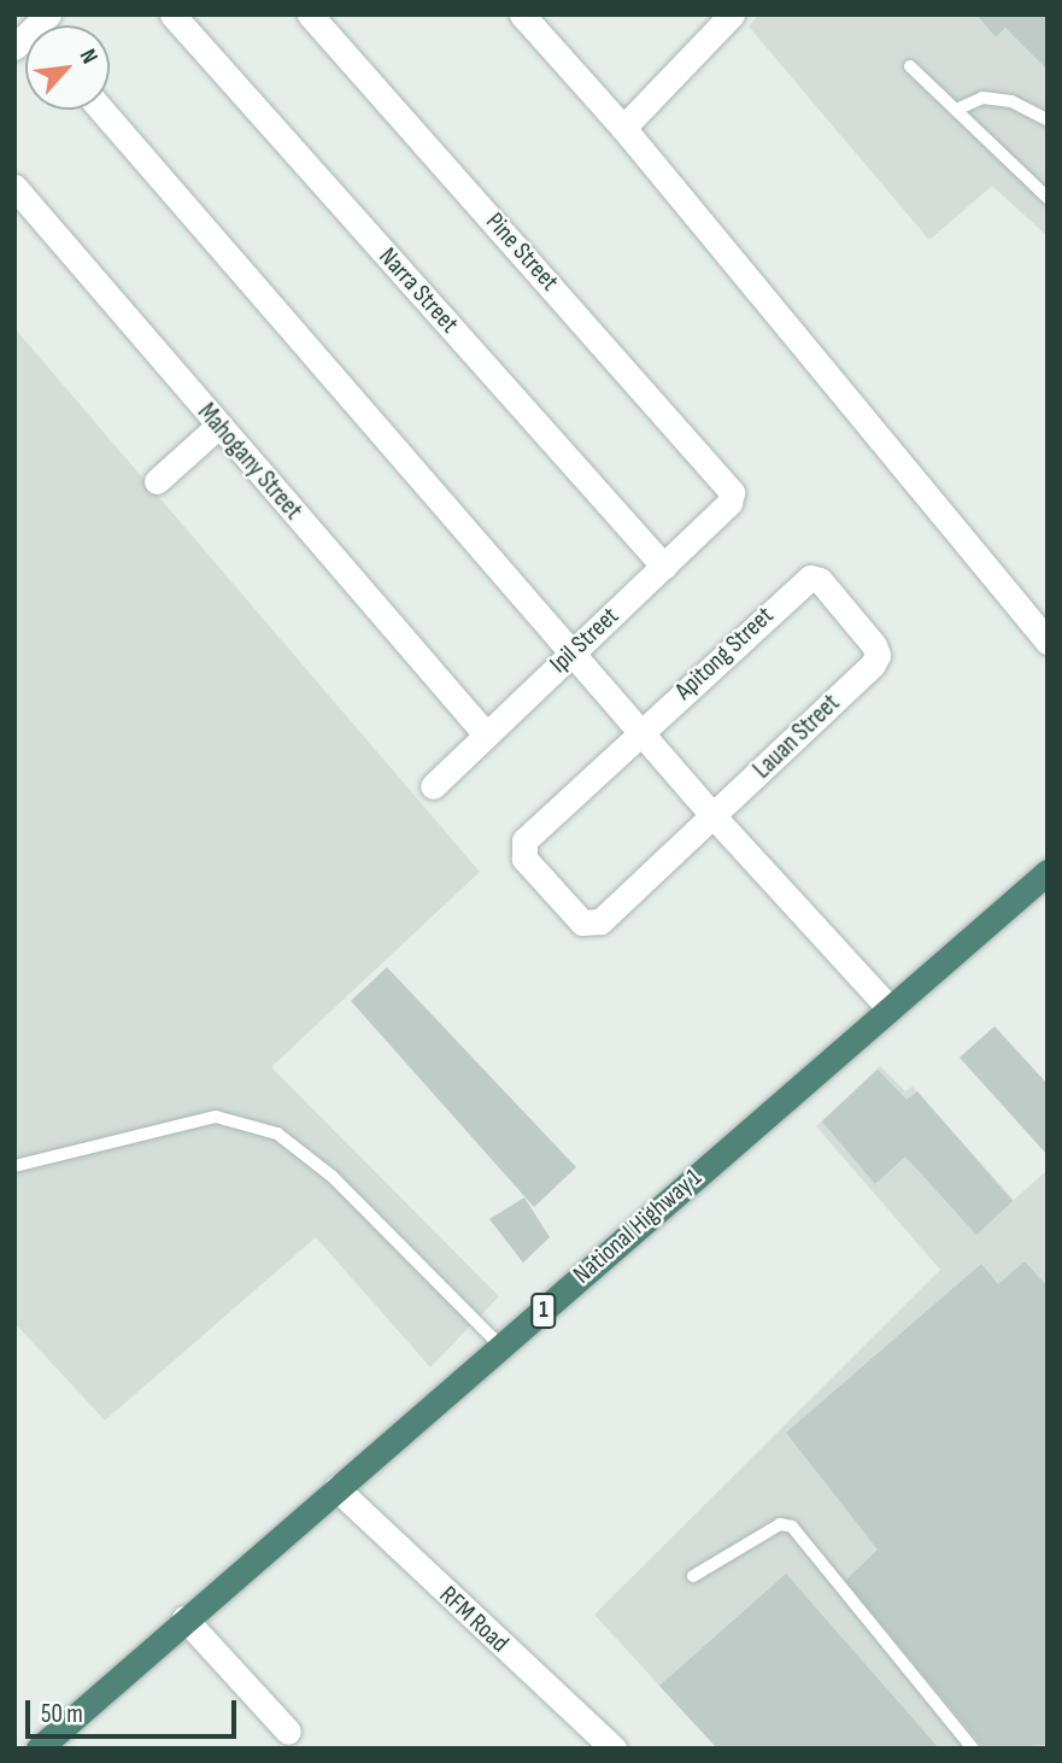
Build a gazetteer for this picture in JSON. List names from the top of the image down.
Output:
{
  "streets": {
    "highway": ["National Highway 1", "1"],
    "street": [
      "Pine Street",
      "Narra Street",
      "Mahogany Street",
      "Ipil Street",
      "Apitong Street",
      "Lauan Street",
      "RFM Road"
    ]
  },
  "crossings": [
    ["Pine Street", "Ipil Street"],
    ["Narra Street", "Ipil Street"],
    ["Mahogany Street", "Ipil Street"],
    ["Apitong Street", "Lauan Street"],
    ["National Highway 1", "RFM Road"]
  ],
  "scale_bar": "50 m",
  "north": "top right"
}
